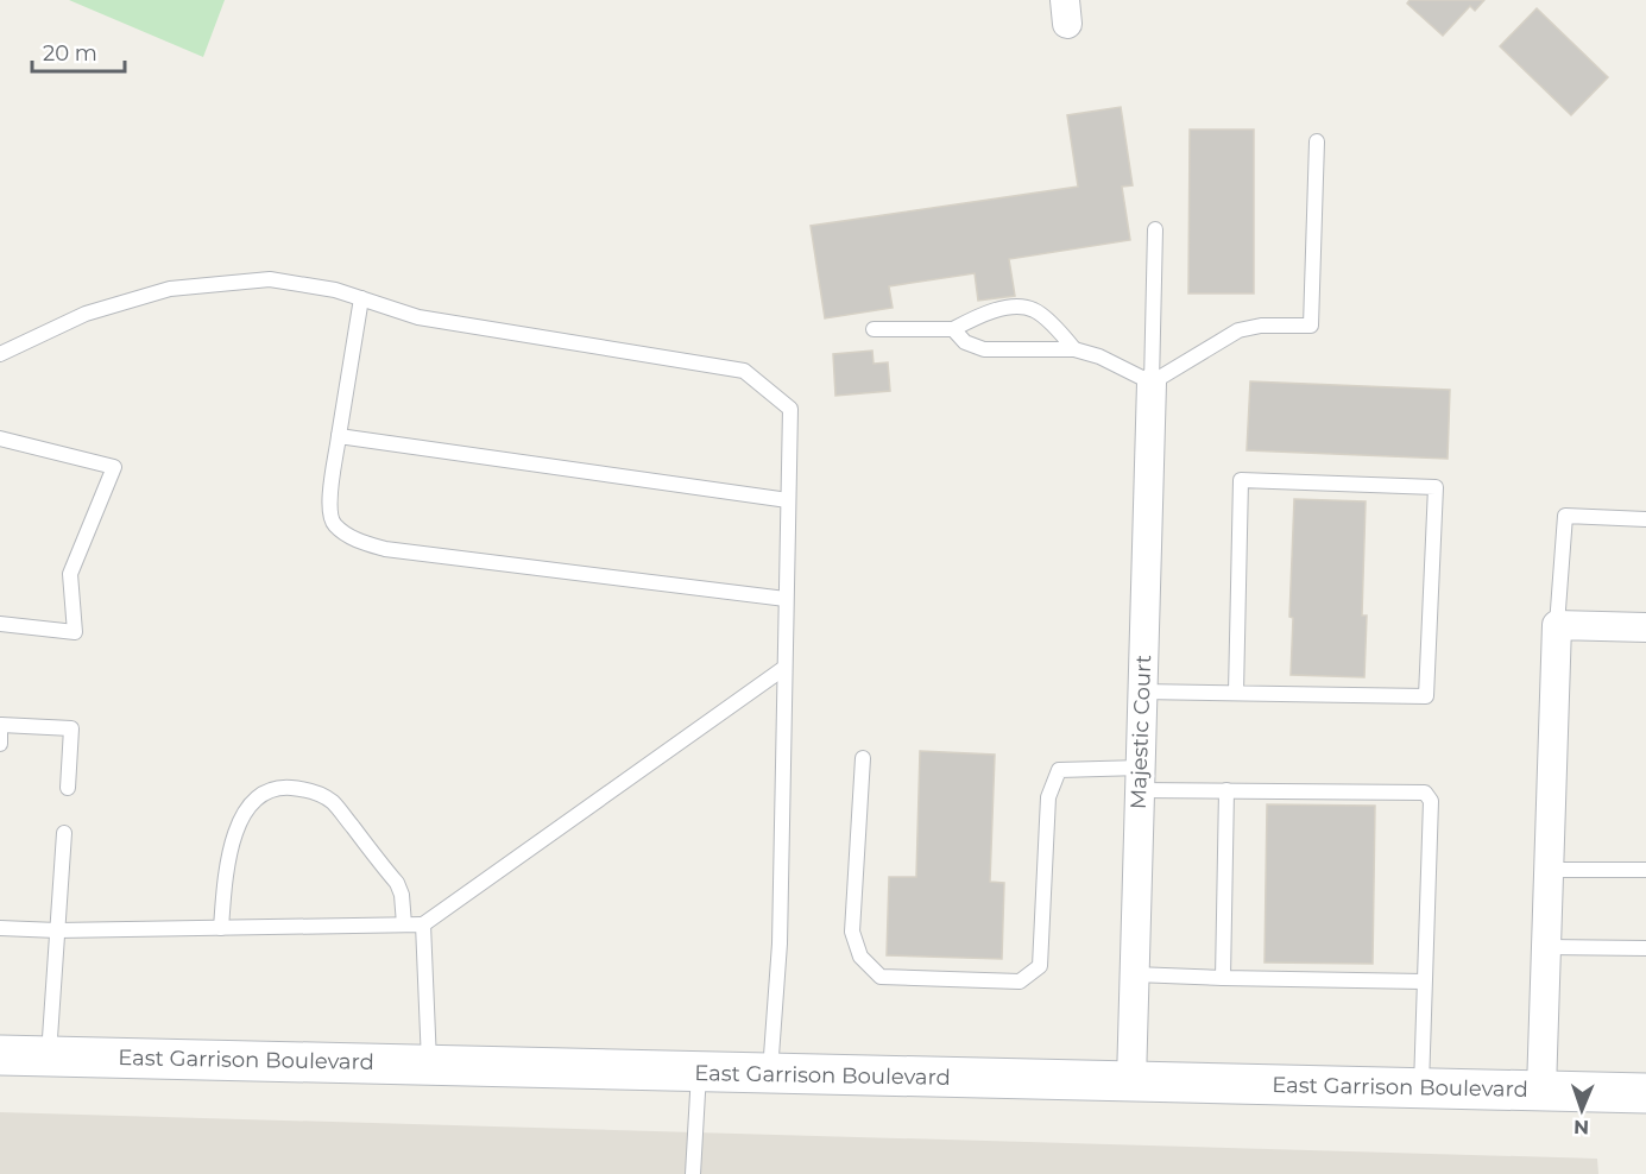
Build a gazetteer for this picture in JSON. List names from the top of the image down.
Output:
{
  "streets": {
    "main road": ["East Garrison Boulevard"],
    "street": ["Majestic Court"]
  },
  "crossings": [
    ["Majestic Court", "East Garrison Boulevard"]
  ],
  "scale_bar": "20 m",
  "north": "bottom"
}
